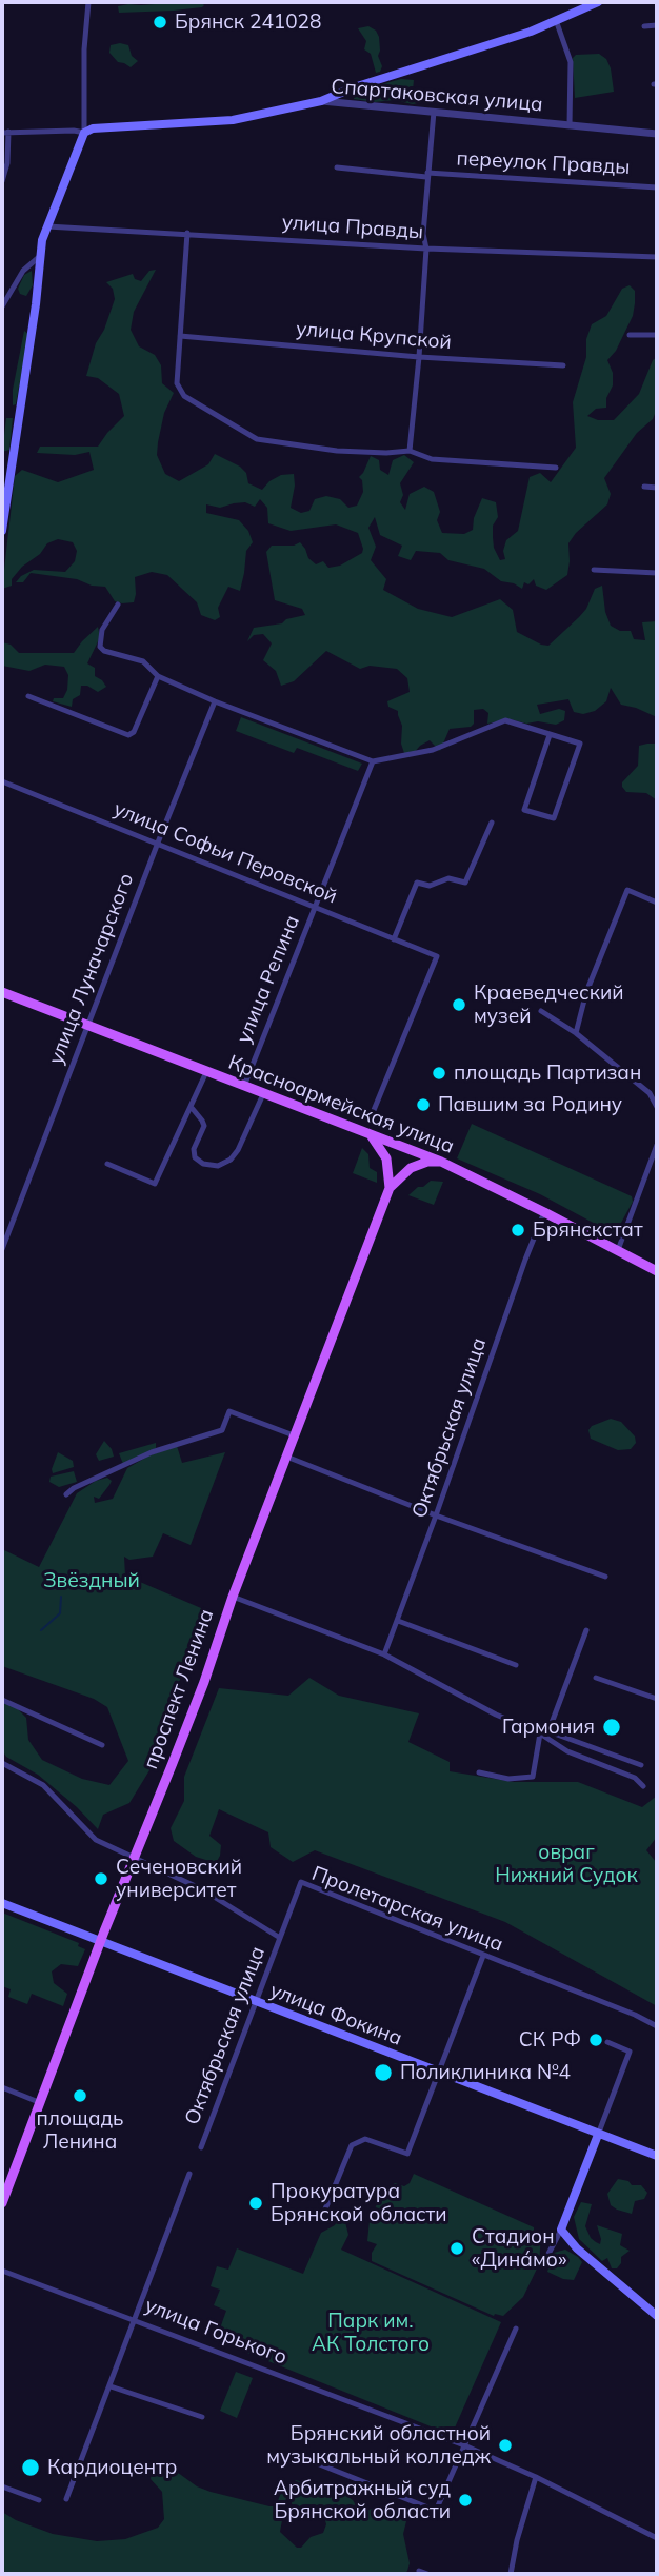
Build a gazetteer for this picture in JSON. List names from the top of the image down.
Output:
{
  "streets": {
    "main road": [
      "Спартаковская улица",
      "Красноармейская улица",
      "проспект Ленина",
      "улица Фокина"
    ],
    "street": [
      "переулок Правды",
      "улица Правды",
      "улица Крупской",
      "улица Софьи Перовской",
      "улица Луначарского",
      "улица Репина",
      "Октябрьская улица",
      "Пролетарская улица",
      "улица Горького"
    ]
  },
  "crossings": [
    ["улица Софьи Перовской", "улица Луначарского"],
    ["улица Софьи Перовской", "улица Репина"],
    ["улица Луначарского", "Красноармейская улица"],
    ["улица Репина", "Красноармейская улица"],
    ["Красноармейская улица", "Октябрьская улица"],
    ["Октябрьская улица", "Пролетарская улица"],
    ["Октябрьская улица", "улица Фокина"],
    ["проспект Ленина", "улица Фокина"]
  ],
  "parks": ["Звёздный", "овраг Нижний Судок", "Парк им. АК Толстого"],
  "places": [
    "Брянск 241028",
    "Краеведческий музей",
    "площадь Партизан",
    "Павшим за Родину",
    "Брянскстат",
    "Гармония",
    "Сеченовский университет",
    "СК РФ",
    "Поликлиника №4",
    "площадь Ленина",
    "Прокуратура Брянской области",
    "Стадион «Дина́мо»",
    "Брянский областной музыкальный колледж",
    "Кардиоцентр",
    "Арбитражный суд Брянской области"
  ]
}
